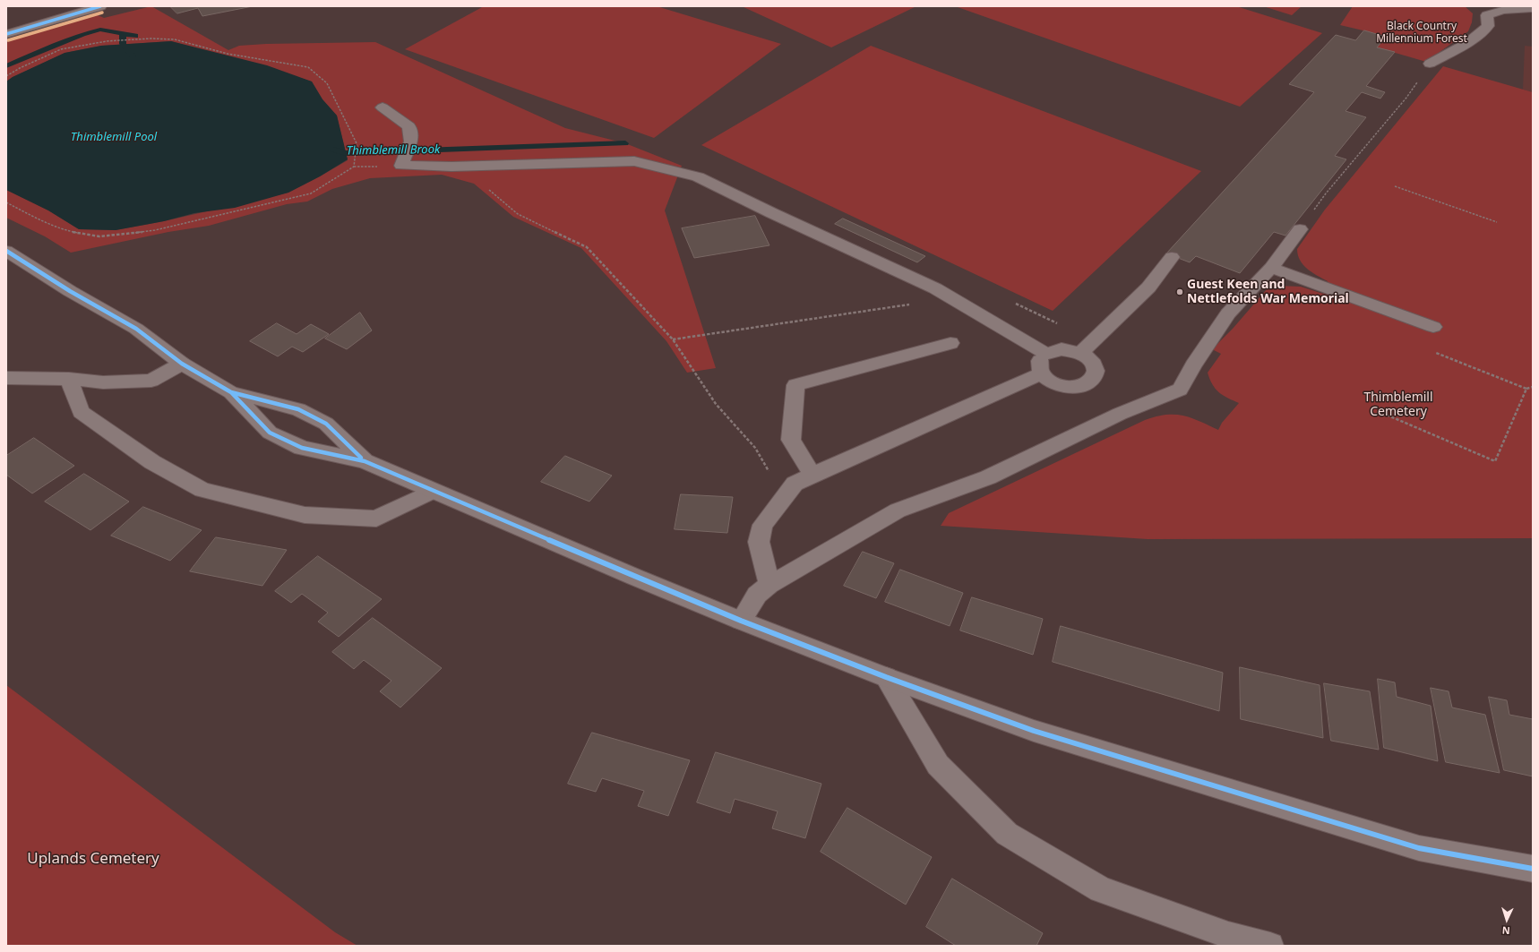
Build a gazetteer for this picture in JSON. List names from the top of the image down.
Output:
{
  "water": ["Thimblemill Pool", "Thimblemill Brook"],
  "parks": ["Black Country Millennium Forest", "Thimblemill Cemetery", "Uplands Cemetery"],
  "places": ["Guest Keen and Nettlefolds War Memorial"],
  "north": "bottom"
}
